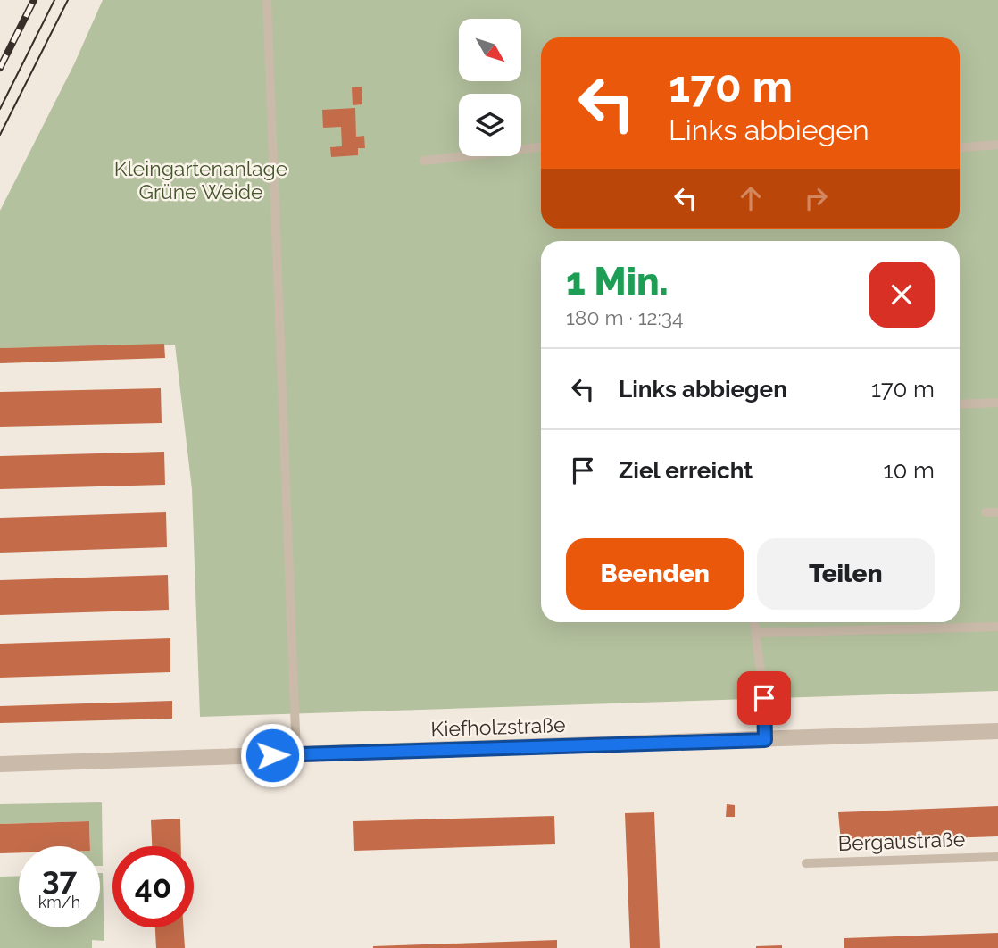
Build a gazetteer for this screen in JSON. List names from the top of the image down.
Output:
{
  "streets": {
    "street": ["Kiefholzstraße"],
    "lane": ["Bergaustraße"]
  },
  "parks": ["Kleingartenanlage Grüne Weide"],
  "north": "bottom right",
  "page": {
    "turn": ["170 m", "Links abbiegen"],
    "heading": ["1 Min.", "180 m · 12:34"],
    "list": [
      {
        "name": "Links abbiegen",
        "value": "170 m"
      },
      {
        "name": "Ziel erreicht",
        "value": "10 m"
      }
    ],
    "buttons": ["Beenden", "Teilen"],
    "speed": "37 km/h",
    "limit": "40"
  }
}
